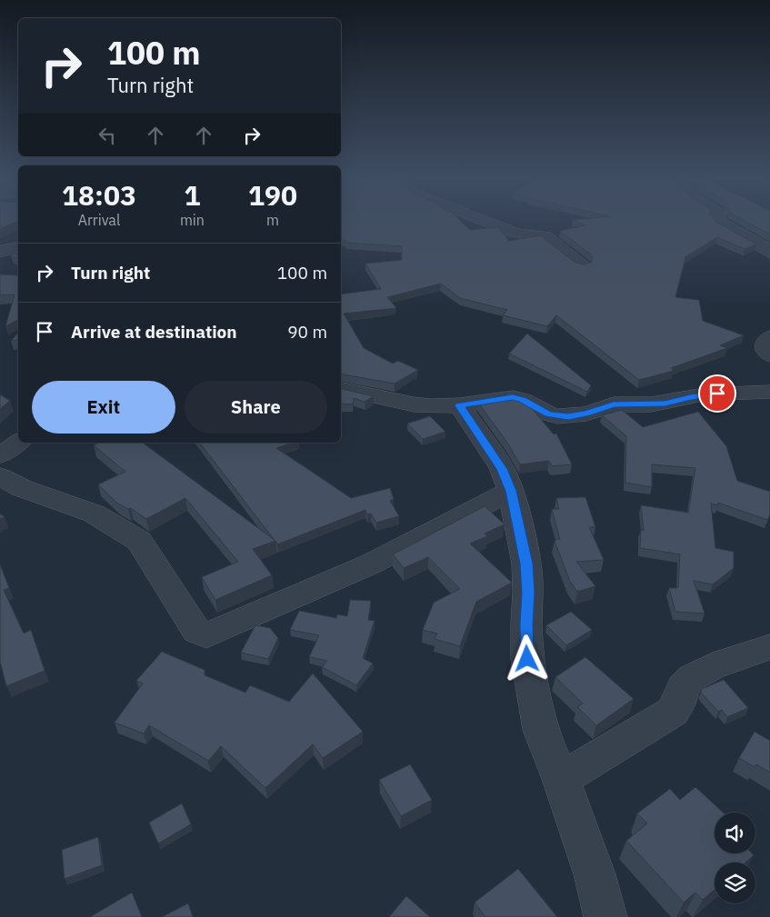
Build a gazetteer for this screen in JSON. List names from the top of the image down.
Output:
{
  "page": {
    "turn": ["100 m", "Turn right"],
    "eta": [
      "18:03",
      "Arrival",
      "1",
      "min",
      "190",
      "m"
    ],
    "list": [
      {
        "name": "Turn right",
        "value": "100 m"
      },
      {
        "name": "Arrive at destination",
        "value": "90 m"
      }
    ],
    "buttons": ["Exit", "Share"]
  }
}
